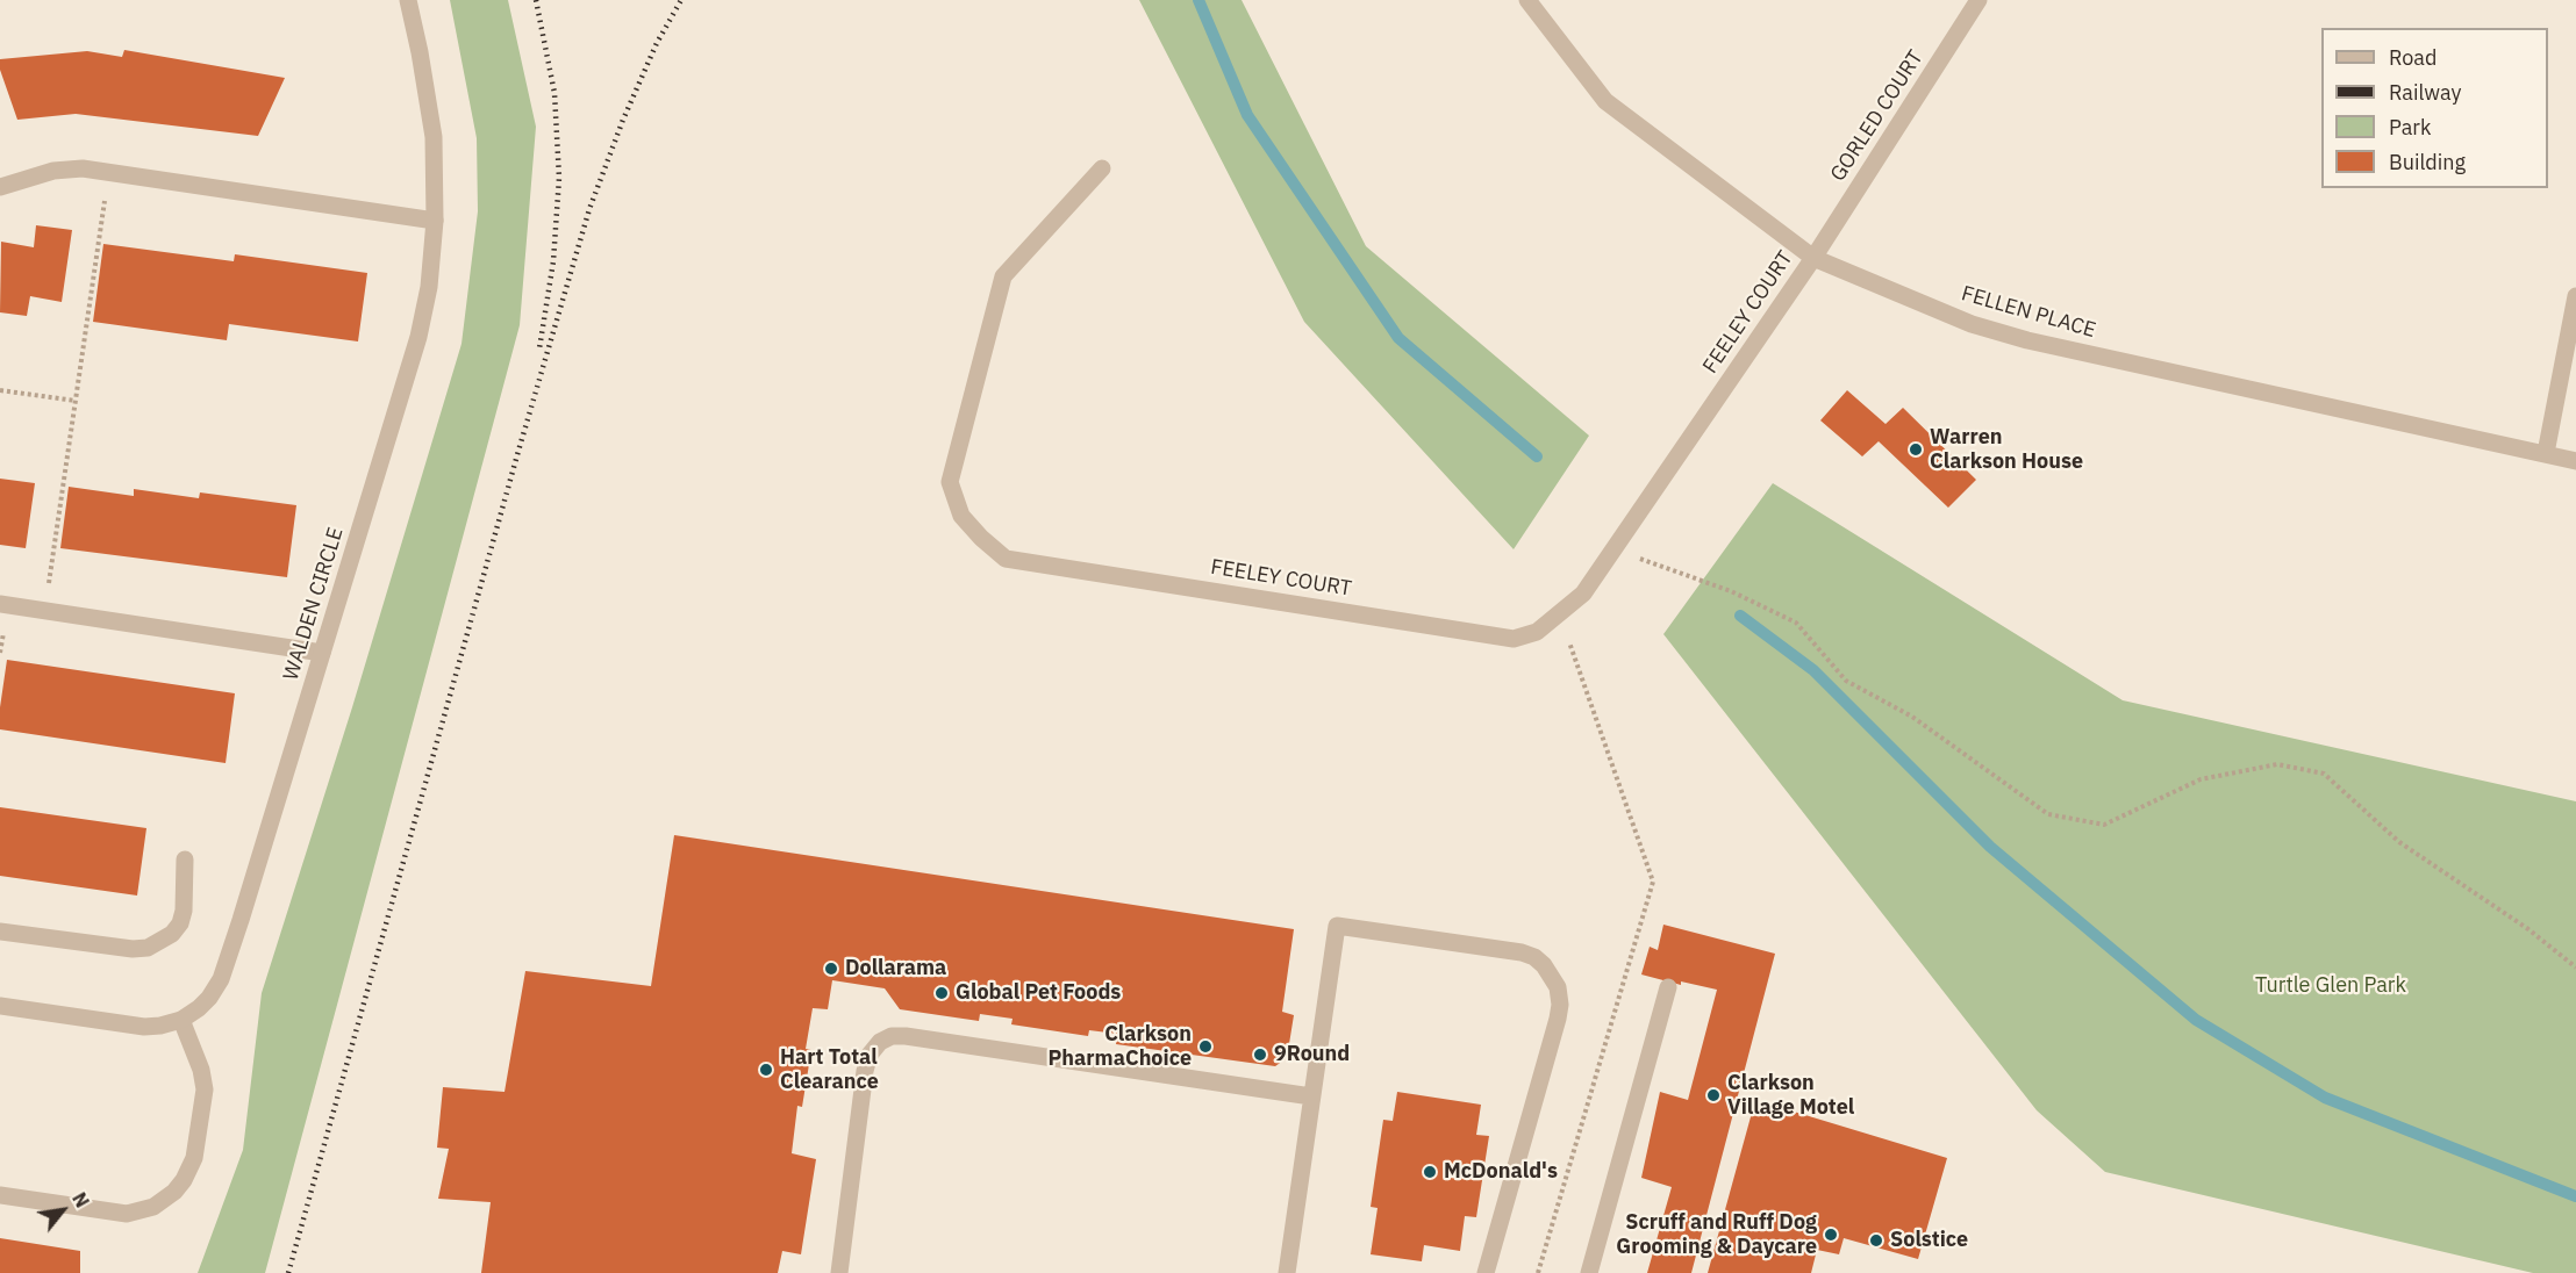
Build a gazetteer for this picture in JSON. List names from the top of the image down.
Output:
{
  "streets": {
    "street": [
      "GORLED COURT",
      "FEELEY COURT",
      "FELLEN PLACE",
      "WALDEN CIRCLE"
    ]
  },
  "crossings": [
    ["GORLED COURT", "FEELEY COURT"],
    ["GORLED COURT", "FELLEN PLACE"],
    ["FEELEY COURT", "FELLEN PLACE"]
  ],
  "parks": ["Turtle Glen Park"],
  "places": [
    "Warren Clarkson House",
    "Dollarama",
    "Global Pet Foods",
    "Clarkson PharmaChoice",
    "9Round",
    "Hart Total Clearance",
    "Clarkson Village Motel",
    "McDonald's",
    "Scruff and Ruff Dog Grooming & Daycare",
    "Solstice"
  ],
  "legend": [
    "Road",
    "Railway",
    "Park",
    "Building"
  ],
  "north": "top right"
}
